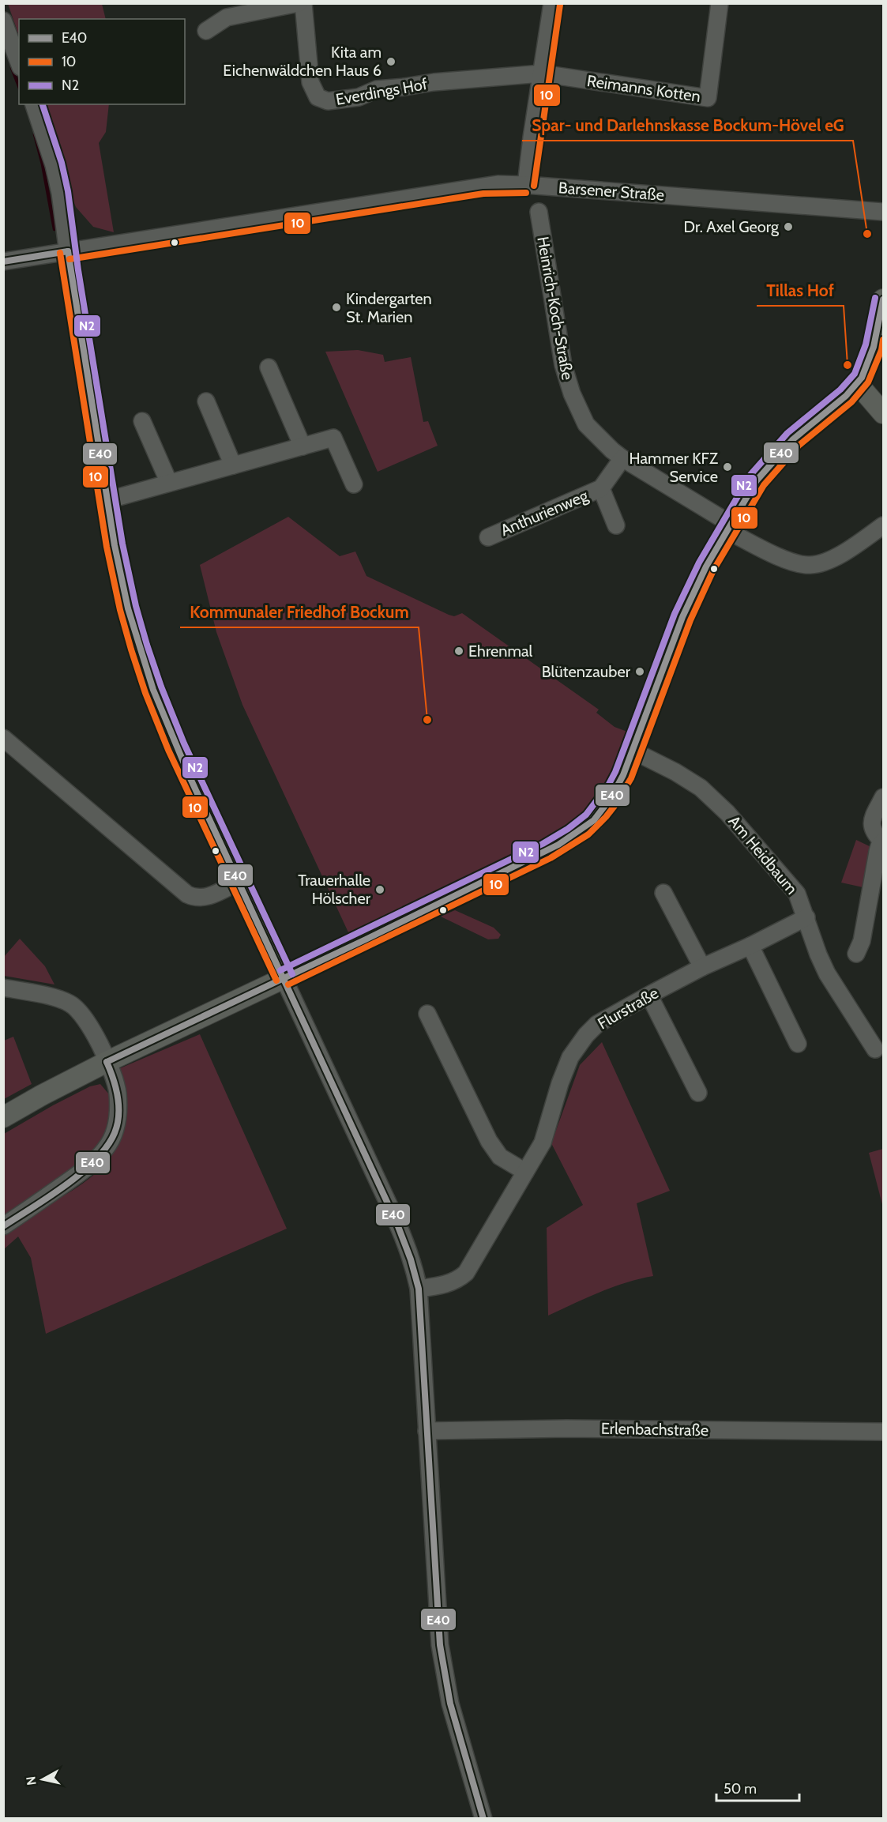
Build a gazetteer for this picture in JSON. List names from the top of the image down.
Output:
{
  "streets": {
    "street": [
      "Reimanns Kotten",
      "Everdings Hof",
      "Barsener Straße",
      "Heinrich-Koch-Straße",
      "Anthurienweg",
      "Am Heidbaum",
      "Flurstraße",
      "Erlenbachstraße"
    ]
  },
  "crossings": [
    ["Reimanns Kotten", "Everdings Hof"],
    ["Heinrich-Koch-Straße", "Anthurienweg"],
    ["Am Heidbaum", "Flurstraße"]
  ],
  "places": [
    "Kita am Eichenwäldchen Haus 6",
    "Dr. Axel Georg",
    "Spar- und Darlehnskasse Bockum-Hövel eG",
    "Kindergarten St. Marien",
    "Tillas Hof",
    "Hammer KFZ Service",
    "Ehrenmal",
    "Blütenzauber",
    "Kommunaler Friedhof Bockum",
    "Trauerhalle Hölscher"
  ],
  "lines": ["transit line 10", "transit line N2", "transit line E40"],
  "legend": ["E40", "10", "N2"],
  "scale_bar": "50 m",
  "north": "left"
}
